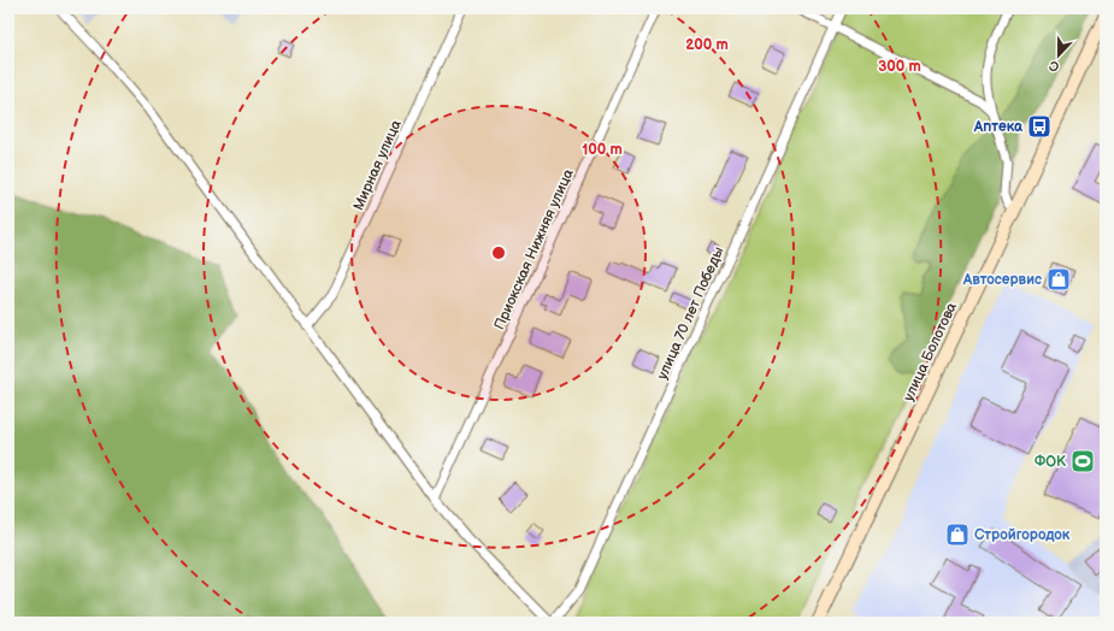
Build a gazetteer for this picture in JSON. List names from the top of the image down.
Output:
{
  "streets": {
    "main road": ["улица Болотова"],
    "street": ["Мирная улица", "Приокская Нижняя улица", "улица 70 лет Победы"]
  },
  "places": {
    "bus stop": ["Аптека"],
    "shop": ["Автосервис", "Стройгородок"],
    "sports": ["ФОК"]
  },
  "north": "bottom",
  "rings": ["200 m", "300 m", "100 m"]
}
